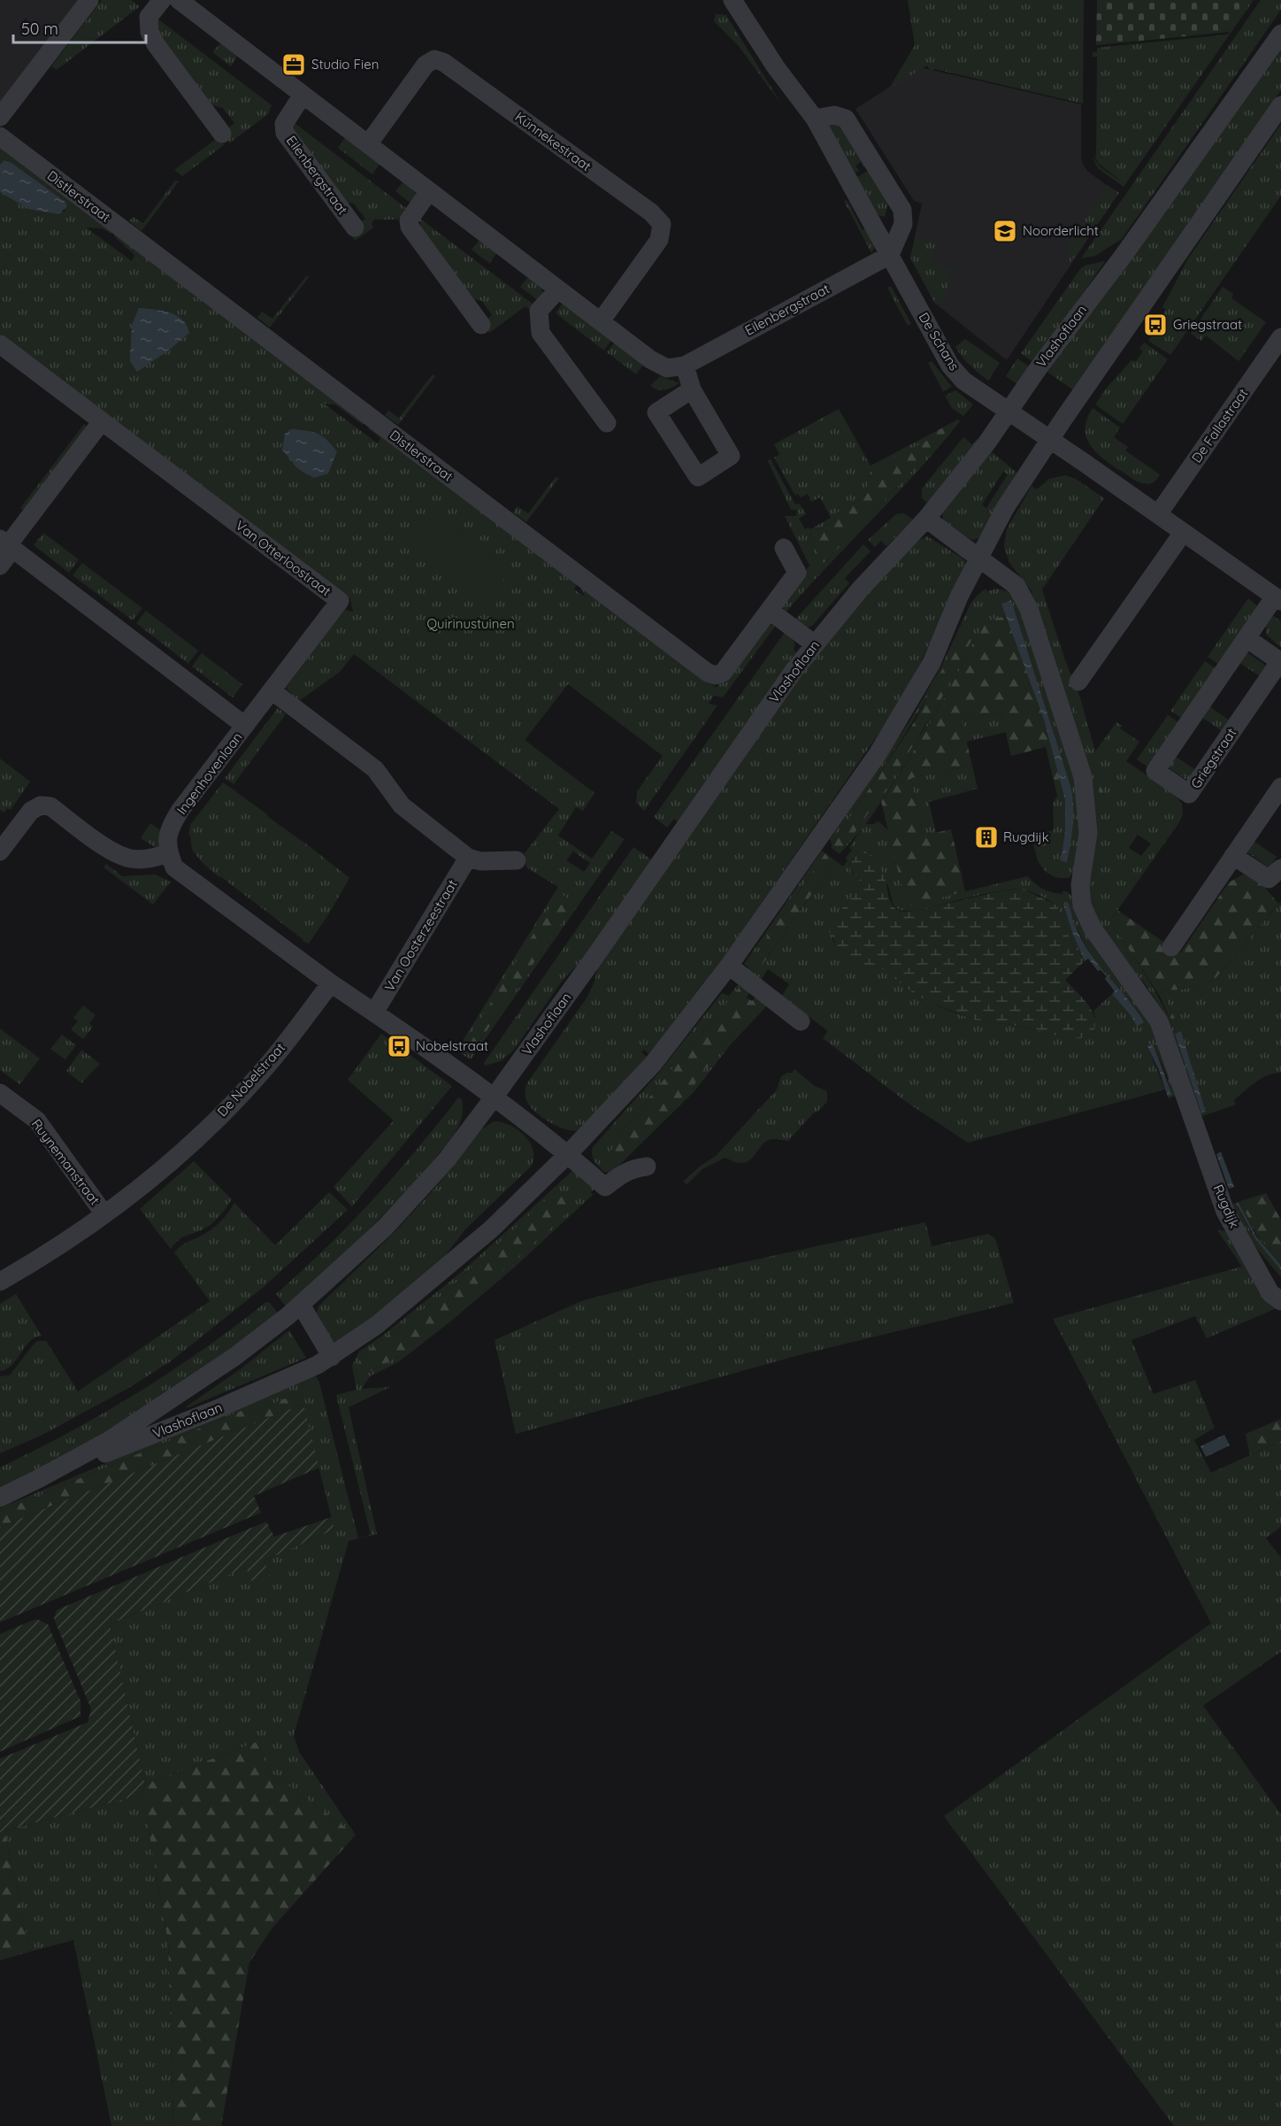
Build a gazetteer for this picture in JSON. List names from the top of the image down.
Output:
{
  "streets": {
    "street": [
      "Künnekestraat",
      "Eilenbergstraat",
      "Distlerstraat",
      "Vlashoflaan",
      "De Schans",
      "De Fallastraat",
      "Van Otterloostraat",
      "Griegstraat",
      "Ingenhovenlaan",
      "Van Oosterzeestraat",
      "De Nobelstraat",
      "Ruynemanstraat",
      "Rugdijk"
    ]
  },
  "crossings": [
    ["Eilenbergstraat", "De Schans"],
    ["Vlashoflaan", "De Schans"],
    ["Vlashoflaan", "Griegstraat"],
    ["Vlashoflaan", "Rugdijk"],
    ["De Schans", "Griegstraat"],
    ["De Fallastraat", "Griegstraat"],
    ["Van Otterloostraat", "Ingenhovenlaan"],
    ["De Nobelstraat", "Ruynemanstraat"]
  ],
  "parks": ["Quirinustuinen"],
  "places": {
    "office": ["Studio Fien"],
    "school or university": ["Noorderlicht"],
    "bus stop": ["Griegstraat", "Nobelstraat"],
    "building": ["Rugdijk"]
  },
  "scale_bar": "50 m"
}
